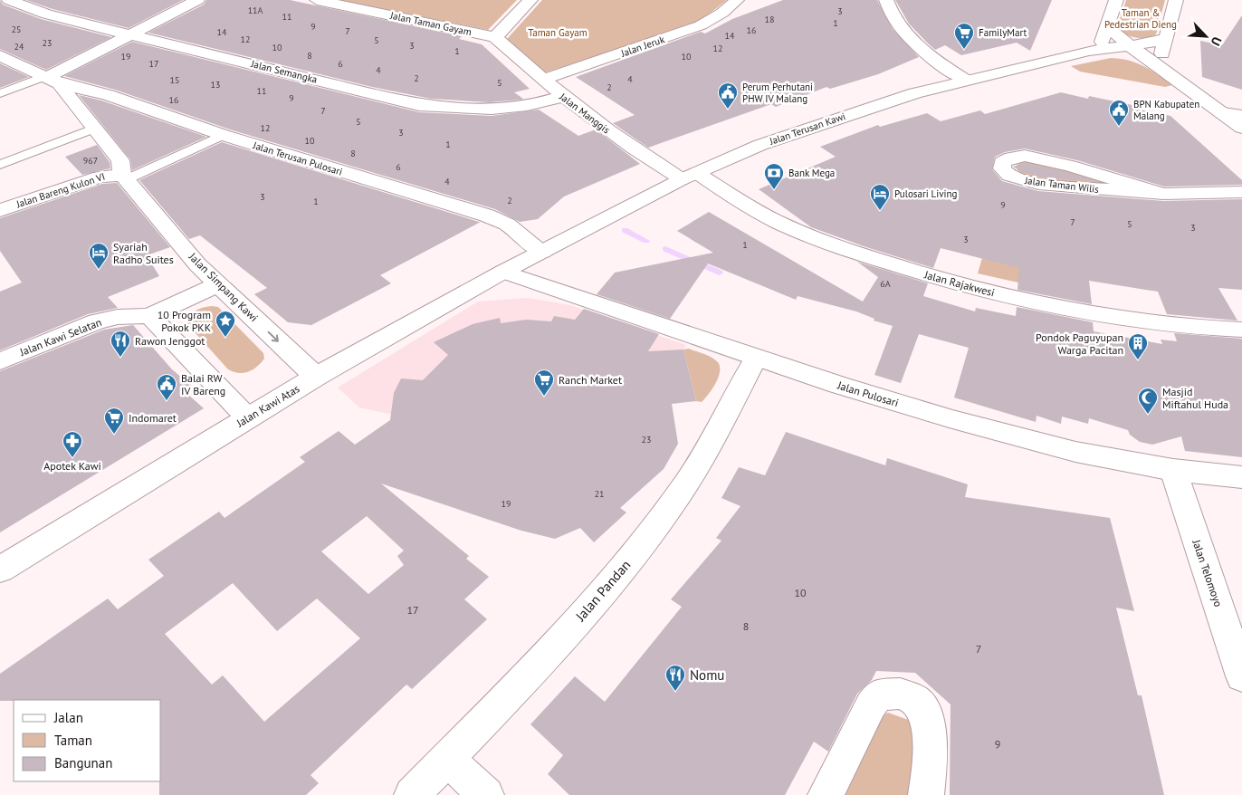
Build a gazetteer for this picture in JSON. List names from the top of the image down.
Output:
{
  "streets": {
    "street": [
      "Jalan Taman Gayam",
      "Jalan Jeruk",
      "Jalan Semangka",
      "Jalan Manggis",
      "Jalan Terusan Kawi",
      "Jalan Terusan Pulosari",
      "Jalan Taman Wilis",
      "Jalan Bareng Kulon VI",
      "Jalan Rajakwesi",
      "Jalan Simpang Kawi",
      "Jalan Kawi Selatan",
      "Jalan Pulosari",
      "Jalan Kawi Atas",
      "Jalan Telomoyo",
      "Jalan Pandan"
    ]
  },
  "crossings": [
    ["Jalan Taman Gayam", "Jalan Manggis"],
    ["Jalan Jeruk", "Jalan Manggis"],
    ["Jalan Semangka", "Jalan Manggis"],
    ["Jalan Manggis", "Jalan Terusan Kawi"],
    ["Jalan Manggis", "Jalan Rajakwesi"],
    ["Jalan Terusan Kawi", "Jalan Terusan Pulosari"],
    ["Jalan Terusan Kawi", "Jalan Rajakwesi"],
    ["Jalan Terusan Kawi", "Jalan Kawi Atas"],
    ["Jalan Terusan Pulosari", "Jalan Simpang Kawi"],
    ["Jalan Terusan Pulosari", "Jalan Kawi Atas"],
    ["Jalan Bareng Kulon VI", "Jalan Simpang Kawi"],
    ["Jalan Simpang Kawi", "Jalan Kawi Atas"],
    ["Jalan Pulosari", "Jalan Kawi Atas"],
    ["Jalan Pulosari", "Jalan Telomoyo"],
    ["Jalan Pulosari", "Jalan Pandan"]
  ],
  "parks": ["Taman & Pedestrian Dieng", "Taman Gayam"],
  "places": {
    "supermarket": ["FamilyMart", "Ranch Market", "Indomaret"],
    "public building": ["Perum Perhutani PHW IV Malang", "BPN Kabupaten Malang", "Balai RW IV Bareng"],
    "bank": ["Bank Mega"],
    "hotel": ["Pulosari Living", "Syariah Radho Suites"],
    "place": ["10 Program Pokok PKK"],
    "restaurant": ["Rawon Jenggot", "Nomu"],
    "building": ["Pondok Paguyupan Warga Pacitan"],
    "mosque": ["Masjid Miftahul Huda"],
    "pharmacy": ["Apotek Kawi"]
  },
  "house_numbers": [
    "11A",
    "3",
    "11",
    "18",
    "1",
    "9",
    "25",
    "16",
    "7",
    "14",
    "14",
    "12",
    "5",
    "23",
    "3",
    "24",
    "10",
    "12",
    "1",
    "8",
    "19",
    "10",
    "17",
    "6",
    "4",
    "2",
    "4",
    "15",
    "5",
    "13",
    "2",
    "11",
    "9",
    "16",
    "7",
    "5",
    "12",
    "3",
    "10",
    "1",
    "8",
    "967",
    "6",
    "4",
    "3",
    "2",
    "1",
    "9",
    "7",
    "5",
    "3",
    "3",
    "1",
    "6A",
    "23",
    "21",
    "19",
    "10",
    "17",
    "8",
    "7",
    "9"
  ],
  "legend": ["Jalan", "Taman", "Bangunan"],
  "north": "bottom right"
}
